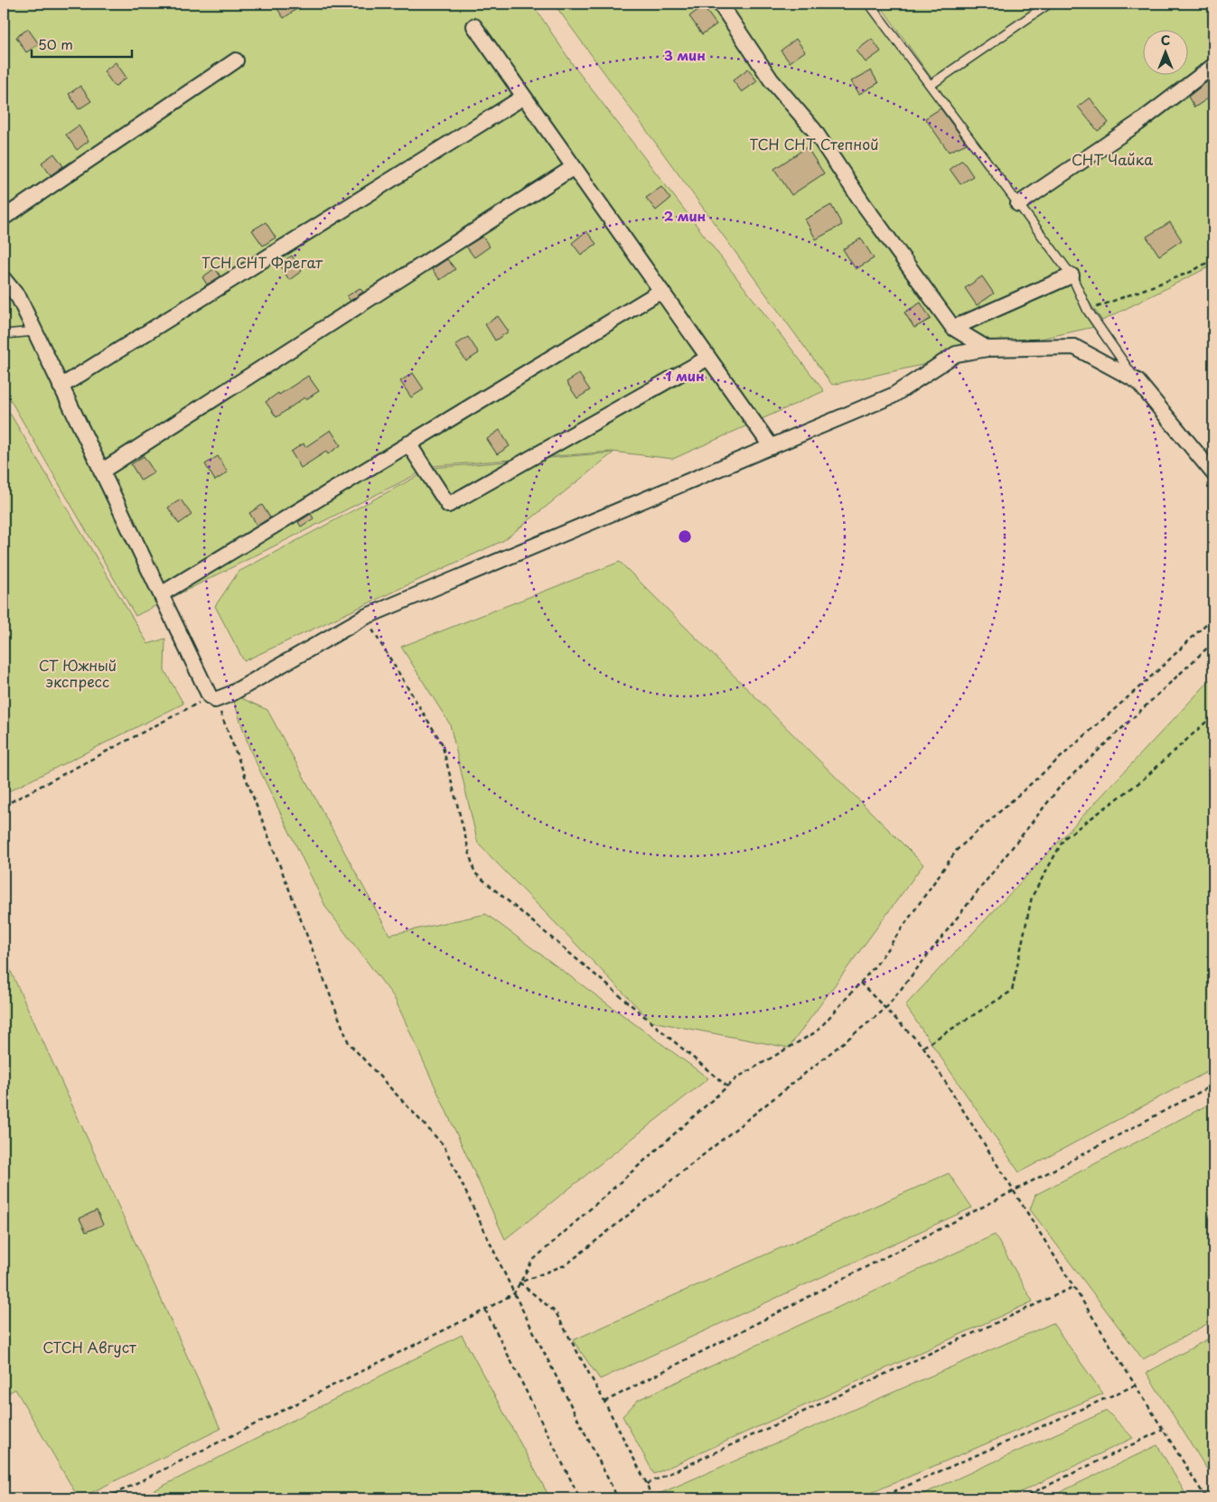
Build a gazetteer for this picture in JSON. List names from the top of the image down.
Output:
{
  "parks": [
    "ТСН СНТ Степной",
    "СНТ Чайка",
    "ТСН СНТ Фрегат",
    "СТ Южный экспресс",
    "СТСН Август"
  ],
  "scale_bar": "50 m",
  "north": "top",
  "rings": ["3 мин", "2 мин", "1 мин"]
}
